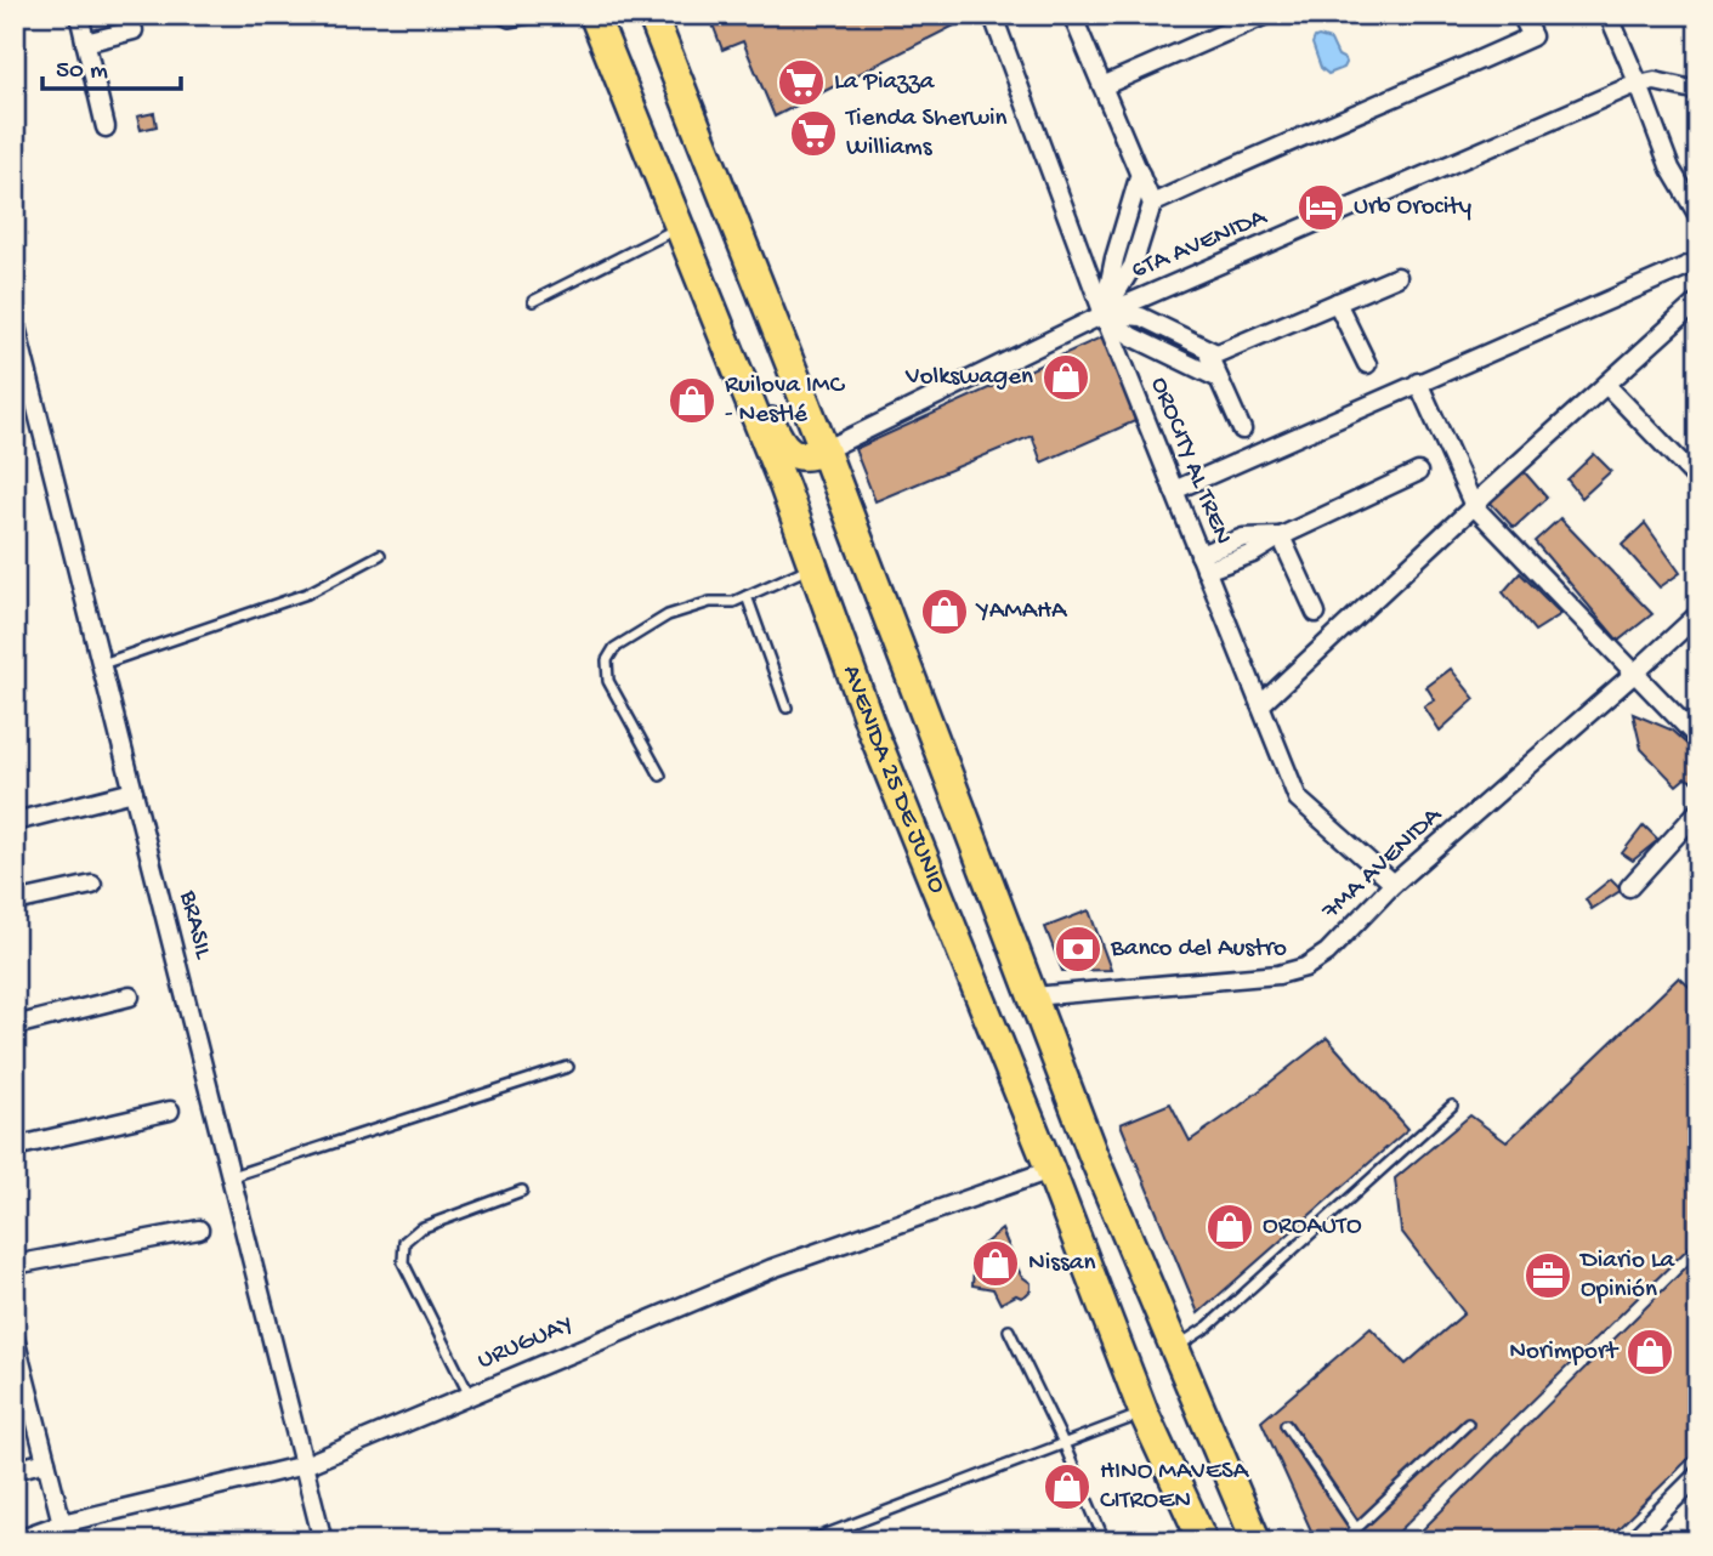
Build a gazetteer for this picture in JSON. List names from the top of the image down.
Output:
{
  "streets": {
    "main road": ["AVENIDA 25 DE JUNIO"],
    "street": [
      "6TA AVENIDA",
      "OROCITY AL TREN",
      "7MA AVENIDA",
      "BRASIL",
      "URUGUAY"
    ]
  },
  "crossings": [
    ["6TA AVENIDA", "OROCITY AL TREN"],
    ["6TA AVENIDA", "AVENIDA 25 DE JUNIO"],
    ["OROCITY AL TREN", "7MA AVENIDA"],
    ["AVENIDA 25 DE JUNIO", "7MA AVENIDA"],
    ["AVENIDA 25 DE JUNIO", "URUGUAY"],
    ["BRASIL", "URUGUAY"]
  ],
  "places": {
    "supermarket": ["La Piazza", "Tienda Sherwin Williams"],
    "hotel": ["Urb Orocity"],
    "shop": [
      "Volkswagen",
      "Ruilova IMC - Nestlé",
      "YAMAHA",
      "OROAUTO",
      "Nissan",
      "Norimport",
      "HINO MAVESA CITROEN"
    ],
    "bank": ["Banco del Austro"],
    "office": ["Diario La Opinión"]
  },
  "scale_bar": "50 m"
}
